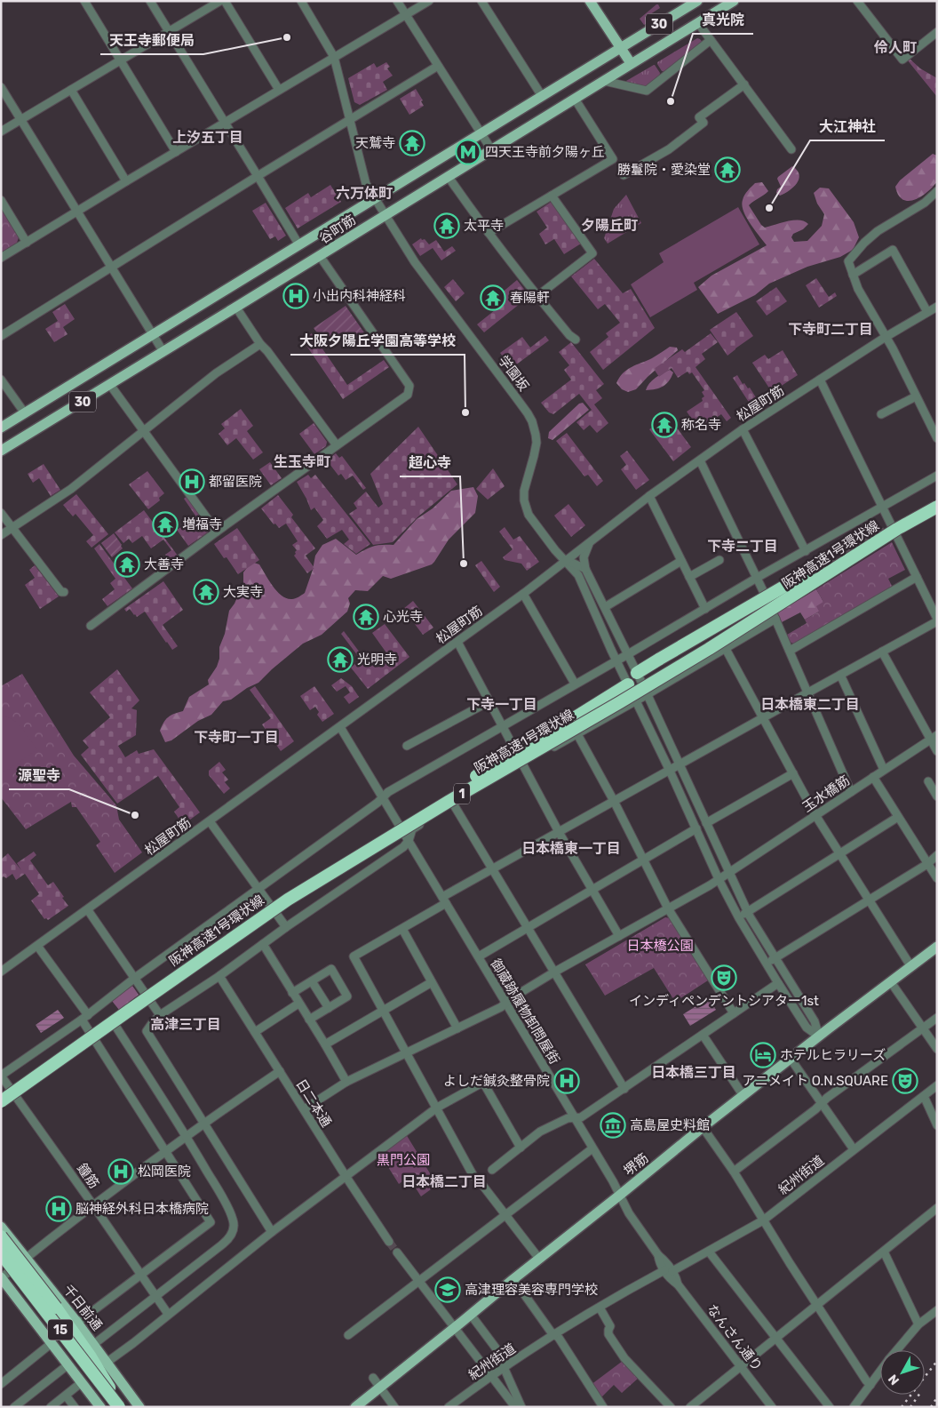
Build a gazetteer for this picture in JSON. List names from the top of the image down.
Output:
{
  "streets": {
    "highway": ["阪神高速1号環状線", "1", "15"],
    "main road": [
      "30",
      "谷町筋",
      "堺筋",
      "千日前通"
    ],
    "street": [
      "学園坂",
      "松屋町筋",
      "玉水橋筋",
      "御蔵跡履物卸問屋街",
      "日二本通",
      "紀州街道",
      "鐘筋",
      "なんさん通り"
    ]
  },
  "crossings": [
    ["谷町筋", "学園坂"],
    ["学園坂", "松屋町筋"],
    ["学園坂", "玉水橋筋"],
    ["学園坂", "堺筋"],
    ["松屋町筋", "御蔵跡履物卸問屋街"],
    ["玉水橋筋", "御蔵跡履物卸問屋街"],
    ["玉水橋筋", "日二本通"],
    ["御蔵跡履物卸問屋街", "堺筋"],
    ["御蔵跡履物卸問屋街", "なんさん通り"],
    ["堺筋", "なんさん通り"],
    ["紀州街道", "なんさん通り"]
  ],
  "districts": [
    "伶人町",
    "上汐五丁目",
    "六万体町",
    "夕陽丘町",
    "下寺町二丁目",
    "生玉寺町",
    "下寺二丁目",
    "下寺一丁目",
    "日本橋東二丁目",
    "下寺町一丁目",
    "日本橋東一丁目",
    "高津三丁目",
    "日本橋三丁目",
    "日本橋二丁目"
  ],
  "parks": ["日本橋公園", "黒門公園"],
  "places": {
    "other": [
      "天王寺郵便局",
      "真光院",
      "大江神社",
      "大阪夕陽丘学園高等学校",
      "超心寺",
      "源聖寺"
    ],
    "temple": [
      "天鷲寺",
      "勝鬘院・愛染堂",
      "太平寺",
      "春陽軒",
      "称名寺",
      "増福寺",
      "大善寺",
      "大実寺",
      "心光寺",
      "光明寺"
    ],
    "metro station": ["四天王寺前夕陽ヶ丘"],
    "hospital": [
      "小出内科神経科",
      "都留医院",
      "よしだ鍼灸整骨院",
      "松岡医院",
      "脳神経外科日本橋病院"
    ],
    "theatre": ["インディペンデントシアター1st", "アニメイト O.N.SQUARE"],
    "hotel": ["ホテルヒラリーズ"],
    "museum": ["高島屋史料館"],
    "school or university": ["高津理容美容専門学校"]
  },
  "north": "bottom left"
}
